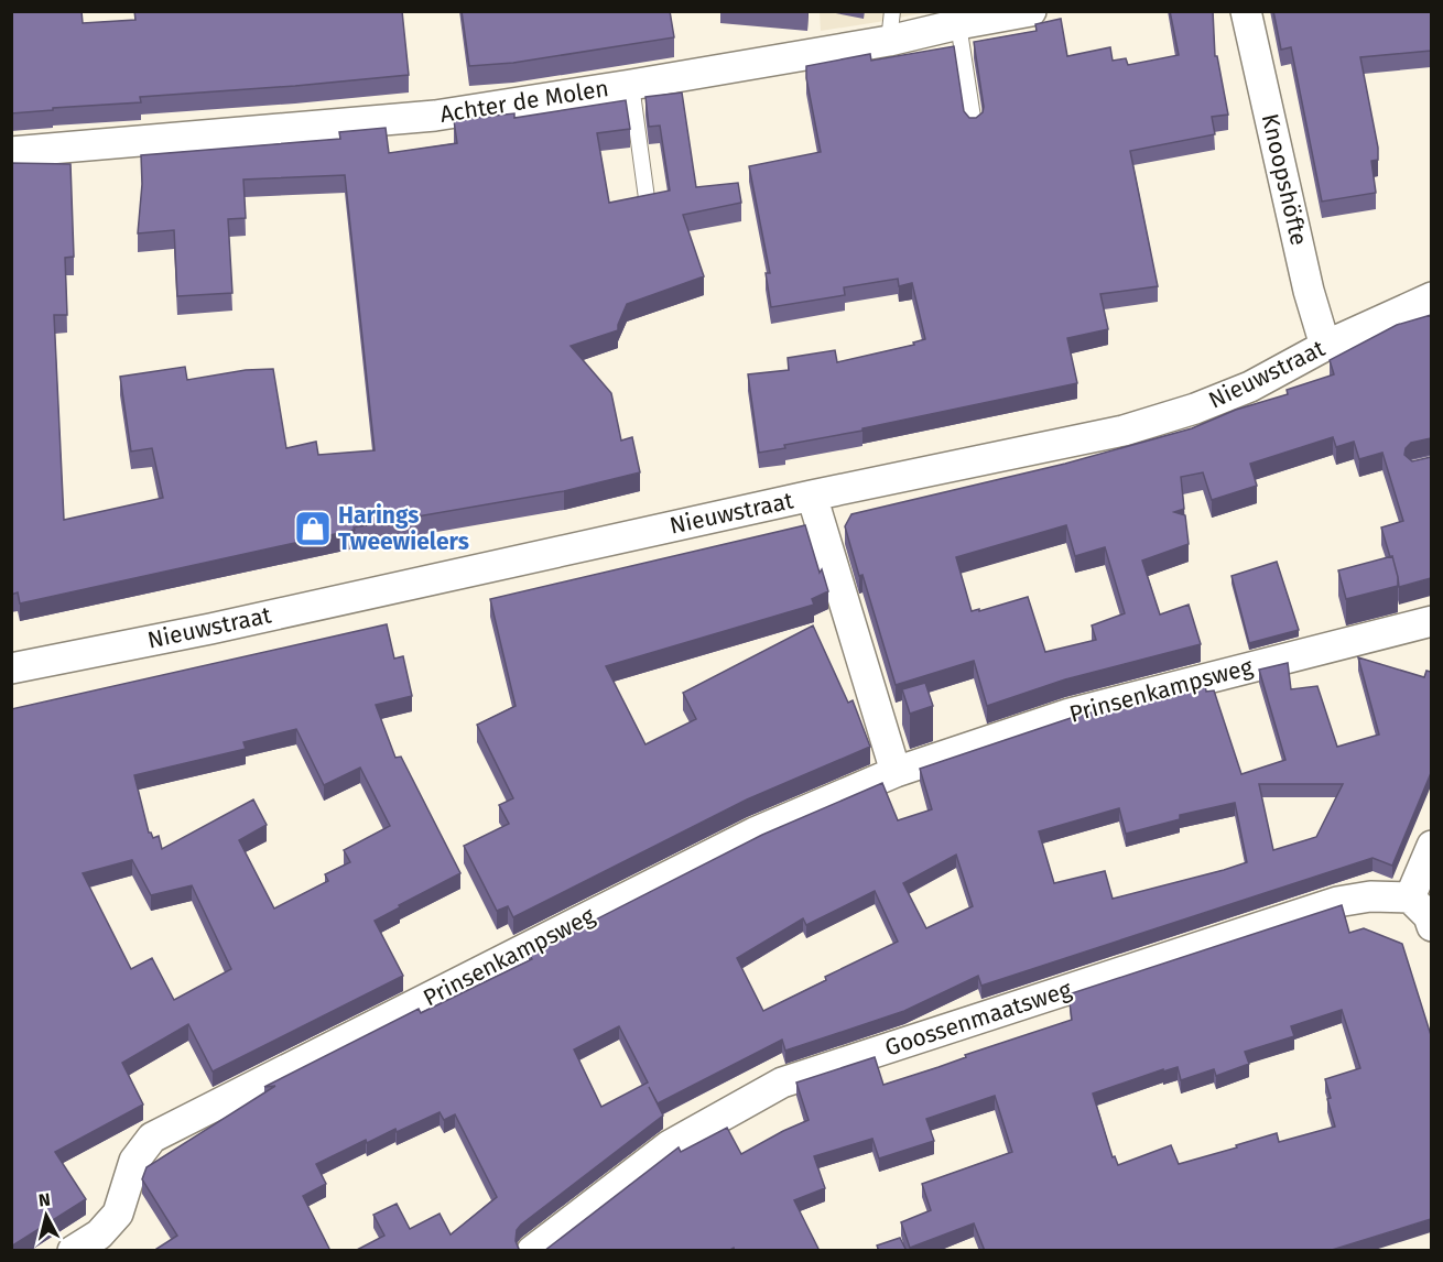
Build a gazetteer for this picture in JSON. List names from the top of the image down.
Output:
{
  "streets": {
    "street": [
      "Achter de Molen",
      "Knoopshöfte",
      "Nieuwstraat",
      "Prinsenkampsweg",
      "Goossenmaatsweg"
    ]
  },
  "crossings": [
    ["Knoopshöfte", "Nieuwstraat"]
  ],
  "places": {
    "shop": ["Harings Tweewielers"]
  },
  "north": "top"
}
